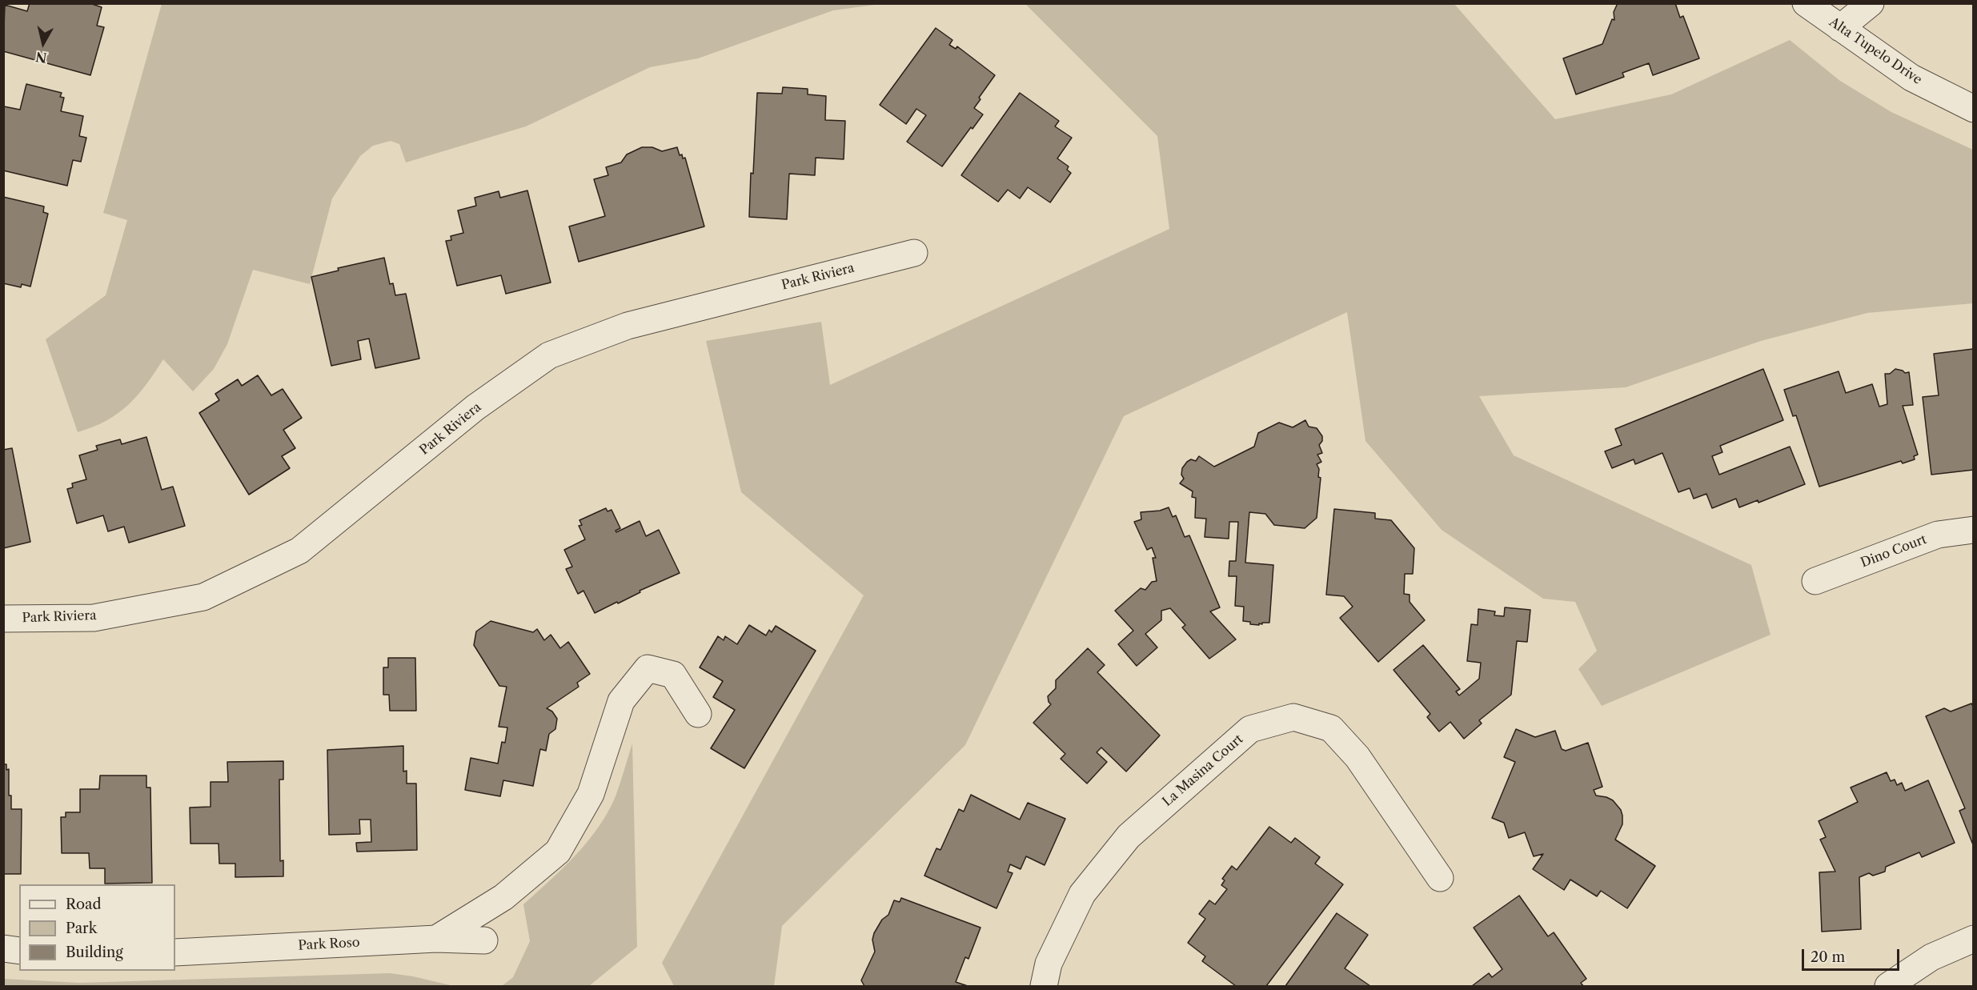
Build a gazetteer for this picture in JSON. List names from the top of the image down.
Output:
{
  "streets": {
    "street": [
      "Alta Tupelo Drive",
      "Park Riviera",
      "Dino Court",
      "La Masina Court",
      "Park Roso"
    ]
  },
  "legend": ["Road", "Park", "Building"],
  "scale_bar": "20 m",
  "north": "bottom"
}
